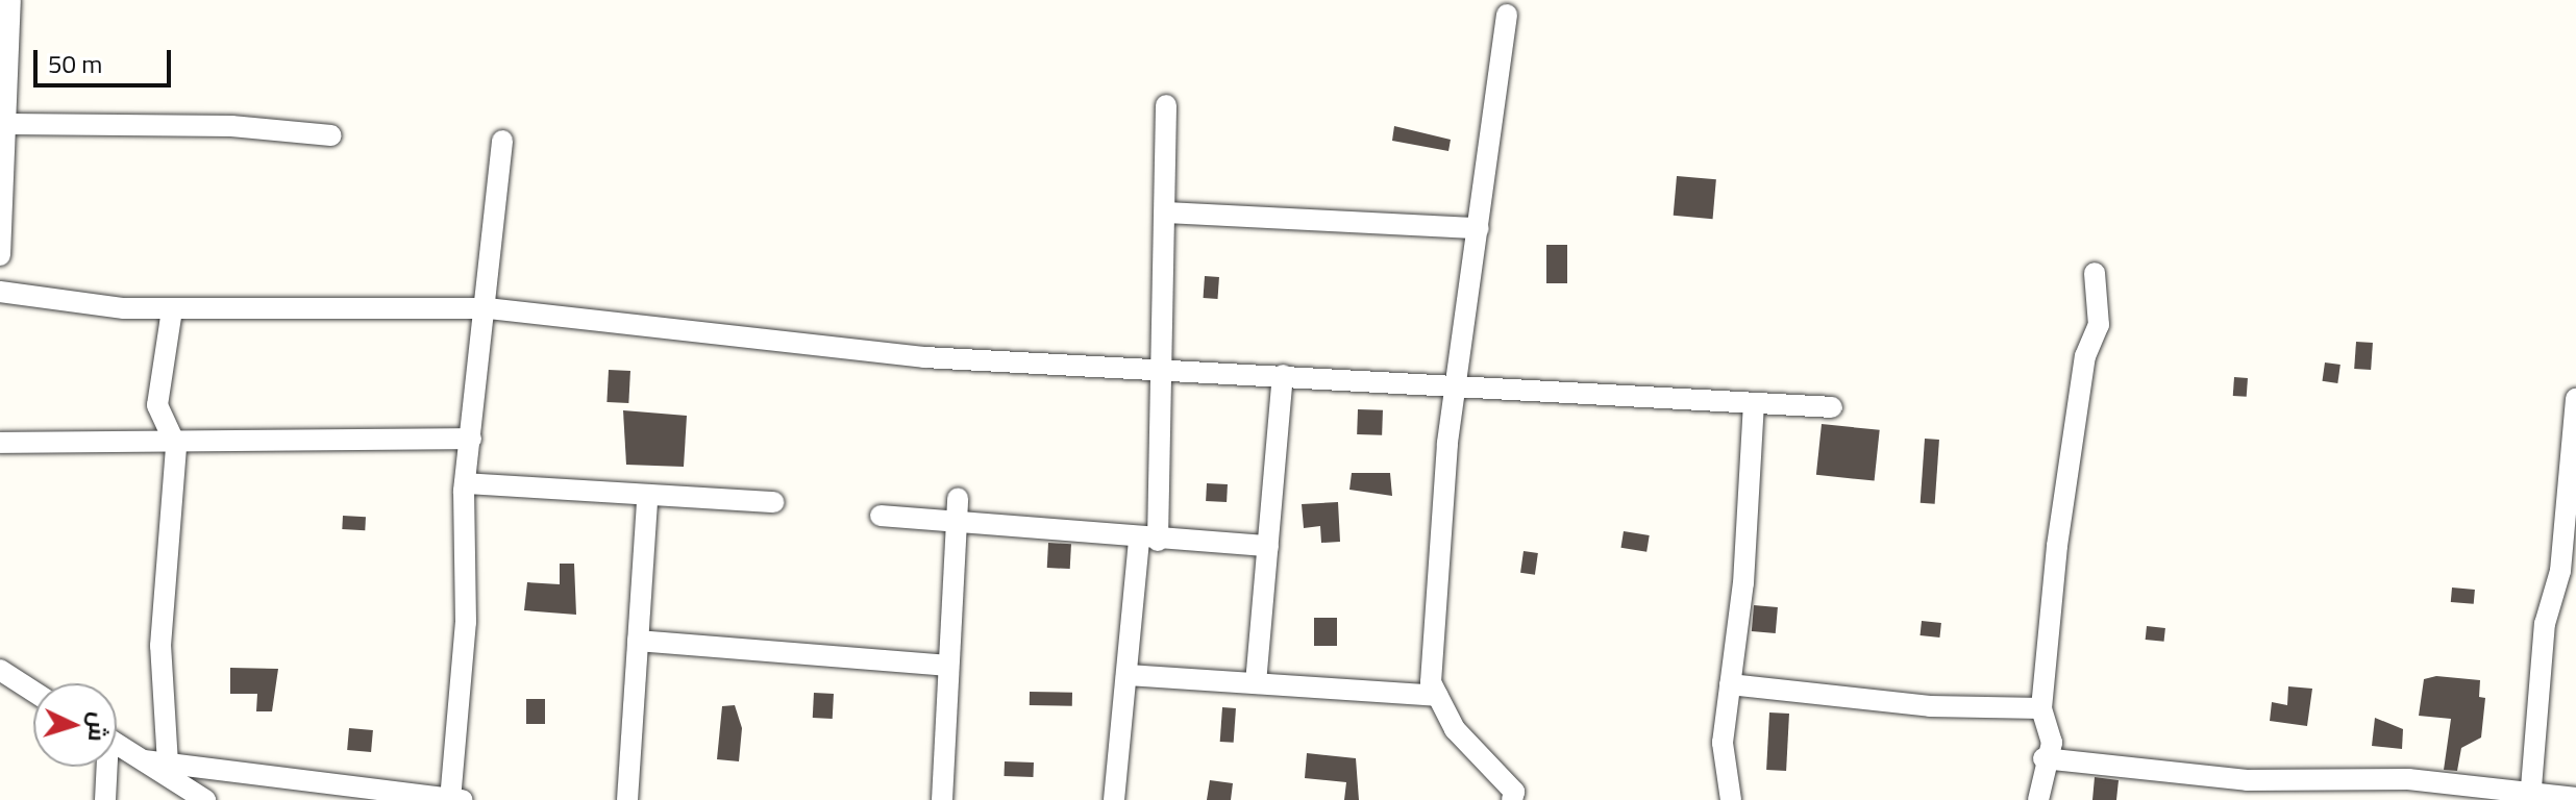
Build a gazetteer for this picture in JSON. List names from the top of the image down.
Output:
{
  "scale_bar": "50 m",
  "north": "right"
}
